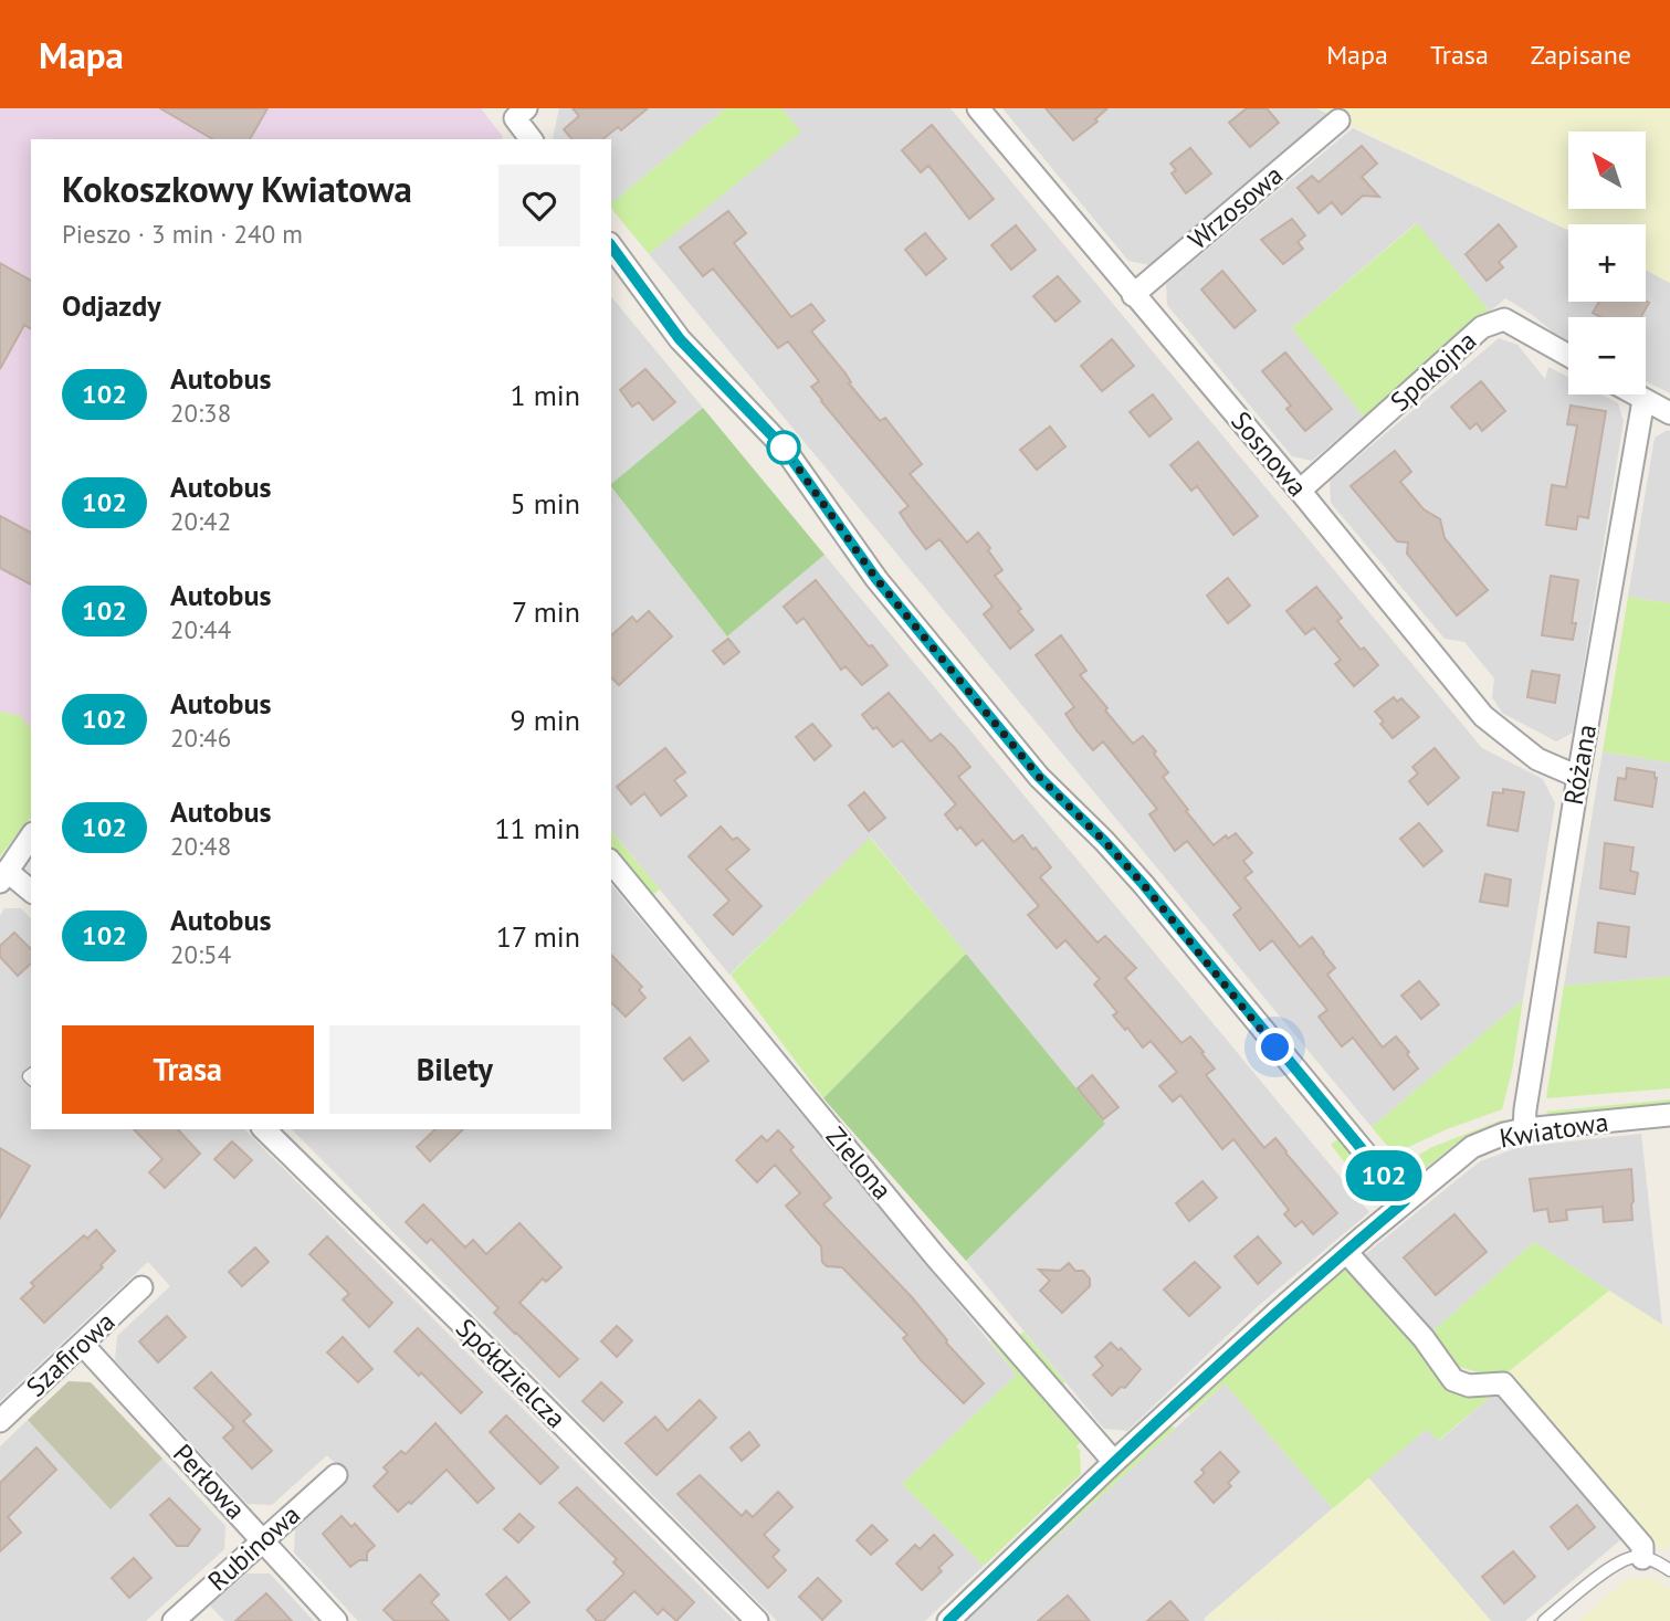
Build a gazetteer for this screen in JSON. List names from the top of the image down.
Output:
{
  "streets": {
    "street": [
      "Wrzosowa",
      "Spokojna",
      "Sosnowa",
      "Różana",
      "Kwiatowa",
      "Zielona",
      "Szafirowa",
      "Spółdzielcza",
      "Perłowa",
      "Rubinowa"
    ]
  },
  "crossings": [
    ["Wrzosowa", "Sosnowa"],
    ["Spokojna", "Sosnowa"],
    ["Sosnowa", "Różana"],
    ["Różana", "Kwiatowa"],
    ["Kwiatowa", "Zielona"],
    ["Szafirowa", "Perłowa"],
    ["Perłowa", "Rubinowa"]
  ],
  "lines": ["bus line 102"],
  "north": "top left",
  "page": {
    "header": "Mapa",
    "nav": ["Mapa", "Trasa", "Zapisane"],
    "on_map": "102",
    "map_buttons": ["+", "−"],
    "heading": [
      ["Kokoszkowy Kwiatowa", "Pieszo · 3 min · 240 m"],
      "Odjazdy"
    ],
    "list": [
      {
        "mark": "102",
        "name": "Autobus",
        "note": "20:38",
        "value": "1 min"
      },
      {
        "mark": "102",
        "name": "Autobus",
        "note": "20:42",
        "value": "5 min"
      },
      {
        "mark": "102",
        "name": "Autobus",
        "note": "20:44",
        "value": "7 min"
      },
      {
        "mark": "102",
        "name": "Autobus",
        "note": "20:46",
        "value": "9 min"
      },
      {
        "mark": "102",
        "name": "Autobus",
        "note": "20:48",
        "value": "11 min"
      },
      {
        "mark": "102",
        "name": "Autobus",
        "note": "20:54",
        "value": "17 min"
      }
    ],
    "buttons": ["Trasa", "Bilety"]
  }
}
